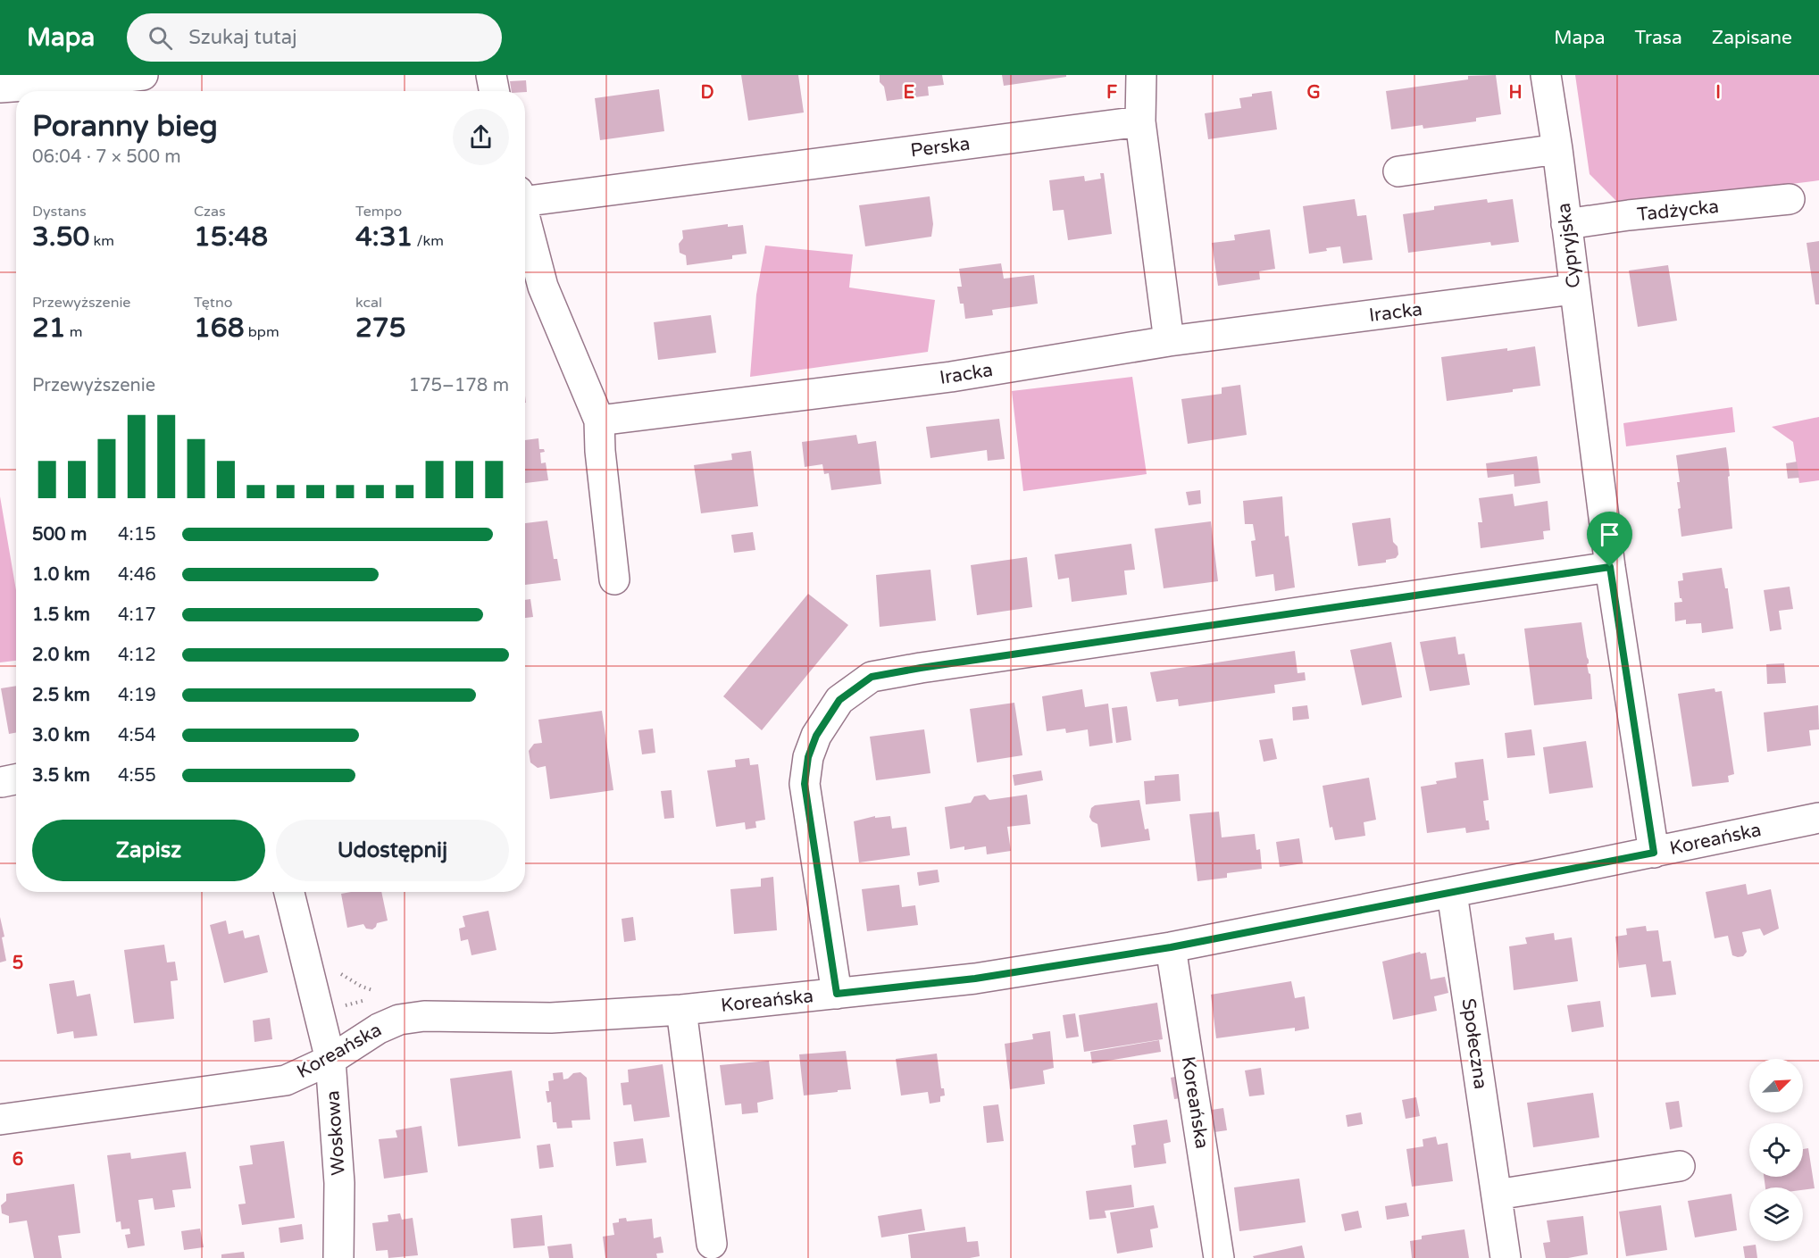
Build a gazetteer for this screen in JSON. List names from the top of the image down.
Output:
{
  "streets": {
    "street": [
      "Perska",
      "Tadżycka",
      "Cypryjska",
      "Iracka",
      "Koreańska",
      "Społeczna",
      "Woskowa"
    ]
  },
  "crossings": [
    ["Tadżycka", "Cypryjska"],
    ["Cypryjska", "Iracka"],
    ["Cypryjska", "Koreańska"],
    ["Koreańska", "Społeczna"],
    ["Koreańska", "Woskowa"]
  ],
  "north": "top right",
  "page": {
    "header": "Mapa",
    "search": "Szukaj tutaj",
    "nav": ["Mapa", "Trasa", "Zapisane"],
    "heading": ["Poranny bieg", "06:04 · 7 × 500 m"],
    "stats": [
      ["Dystans", "3.50 km"],
      ["Czas", "15:48"],
      ["Tempo", "4:31 /km"],
      ["Przewyższenie", "21 m"],
      ["Tętno", "168 bpm"],
      ["kcal", "275"]
    ],
    "chart": ["Przewyższenie", "175–178 m"],
    "list": [
      {
        "name": "500 m",
        "note": "4:15"
      },
      {
        "name": "1.0 km",
        "note": "4:46"
      },
      {
        "name": "1.5 km",
        "note": "4:17"
      },
      {
        "name": "2.0 km",
        "note": "4:12"
      },
      {
        "name": "2.5 km",
        "note": "4:19"
      },
      {
        "name": "3.0 km",
        "note": "4:54"
      },
      {
        "name": "3.5 km",
        "note": "4:55"
      }
    ],
    "buttons": ["Zapisz", "Udostępnij"]
  },
  "grid": {
    "columns": [
      "D",
      "E",
      "F",
      "G",
      "H",
      "I"
    ],
    "rows": ["5", "6"]
  }
}
